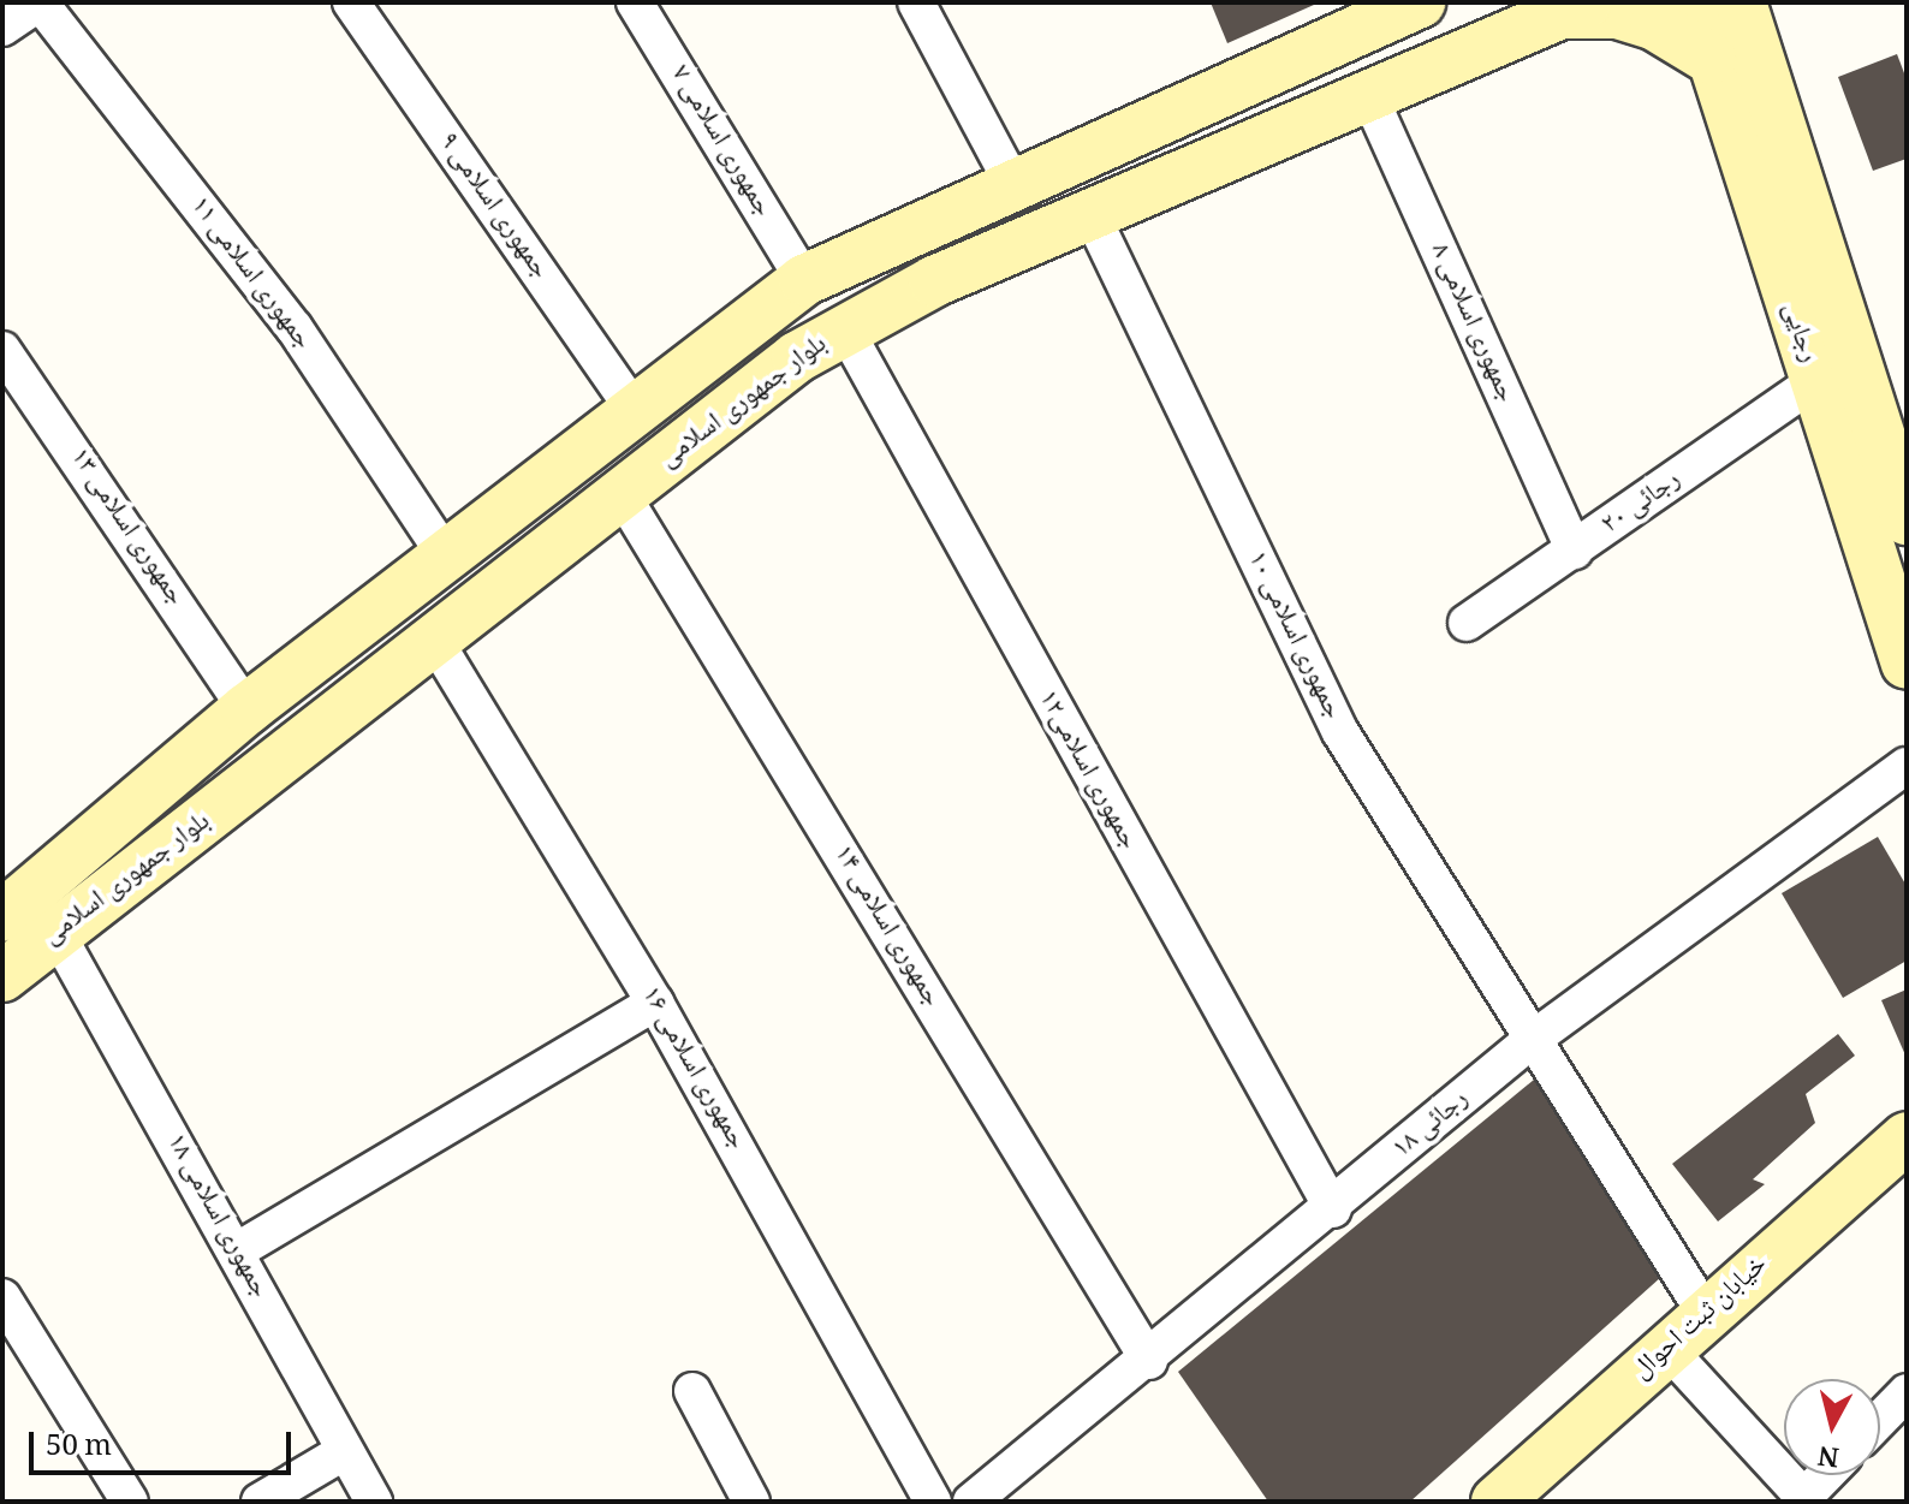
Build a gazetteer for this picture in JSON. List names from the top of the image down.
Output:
{
  "streets": {
    "main road": ["رجایی", "بلوار جمهوری اسلامی", "خیابان ثبت احوال"],
    "street": [
      "جمهوری اسلامی ۷",
      "جمهوری اسلامی ۹",
      "جمهوری اسلامی ۱۱",
      "جمهوری اسلامی ۸",
      "رجائی ۲۰",
      "جمهوری اسلامی ۱۳",
      "جمهوری اسلامی ۱۰",
      "جمهوری اسلامی۱۲",
      "جمهوری اسلامی ۱۴",
      "جمهوری اسلامی ۱۶",
      "رجائی ۱۸",
      "جمهوری اسلامی ۱۸"
    ]
  },
  "crossings": [
    ["جمهوری اسلامی ۷", "بلوار جمهوری اسلامی"],
    ["جمهوری اسلامی ۹", "بلوار جمهوری اسلامی"],
    ["جمهوری اسلامی ۱۱", "بلوار جمهوری اسلامی"],
    ["جمهوری اسلامی ۸", "بلوار جمهوری اسلامی"],
    ["جمهوری اسلامی ۸", "رجائی ۲۰"],
    ["رجایی", "رجائی ۲۰"],
    ["بلوار جمهوری اسلامی", "جمهوری اسلامی ۱۳"],
    ["بلوار جمهوری اسلامی", "جمهوری اسلامی ۱۰"],
    ["بلوار جمهوری اسلامی", "جمهوری اسلامی۱۲"],
    ["بلوار جمهوری اسلامی", "جمهوری اسلامی ۱۴"],
    ["بلوار جمهوری اسلامی", "جمهوری اسلامی ۱۶"],
    ["بلوار جمهوری اسلامی", "جمهوری اسلامی ۱۸"],
    ["جمهوری اسلامی ۱۰", "رجائی ۱۸"],
    ["جمهوری اسلامی ۱۰", "خیابان ثبت احوال"],
    ["جمهوری اسلامی۱۲", "رجائی ۱۸"],
    ["جمهوری اسلامی ۱۴", "رجائی ۱۸"]
  ],
  "scale_bar": "50 m",
  "north": "bottom"
}
